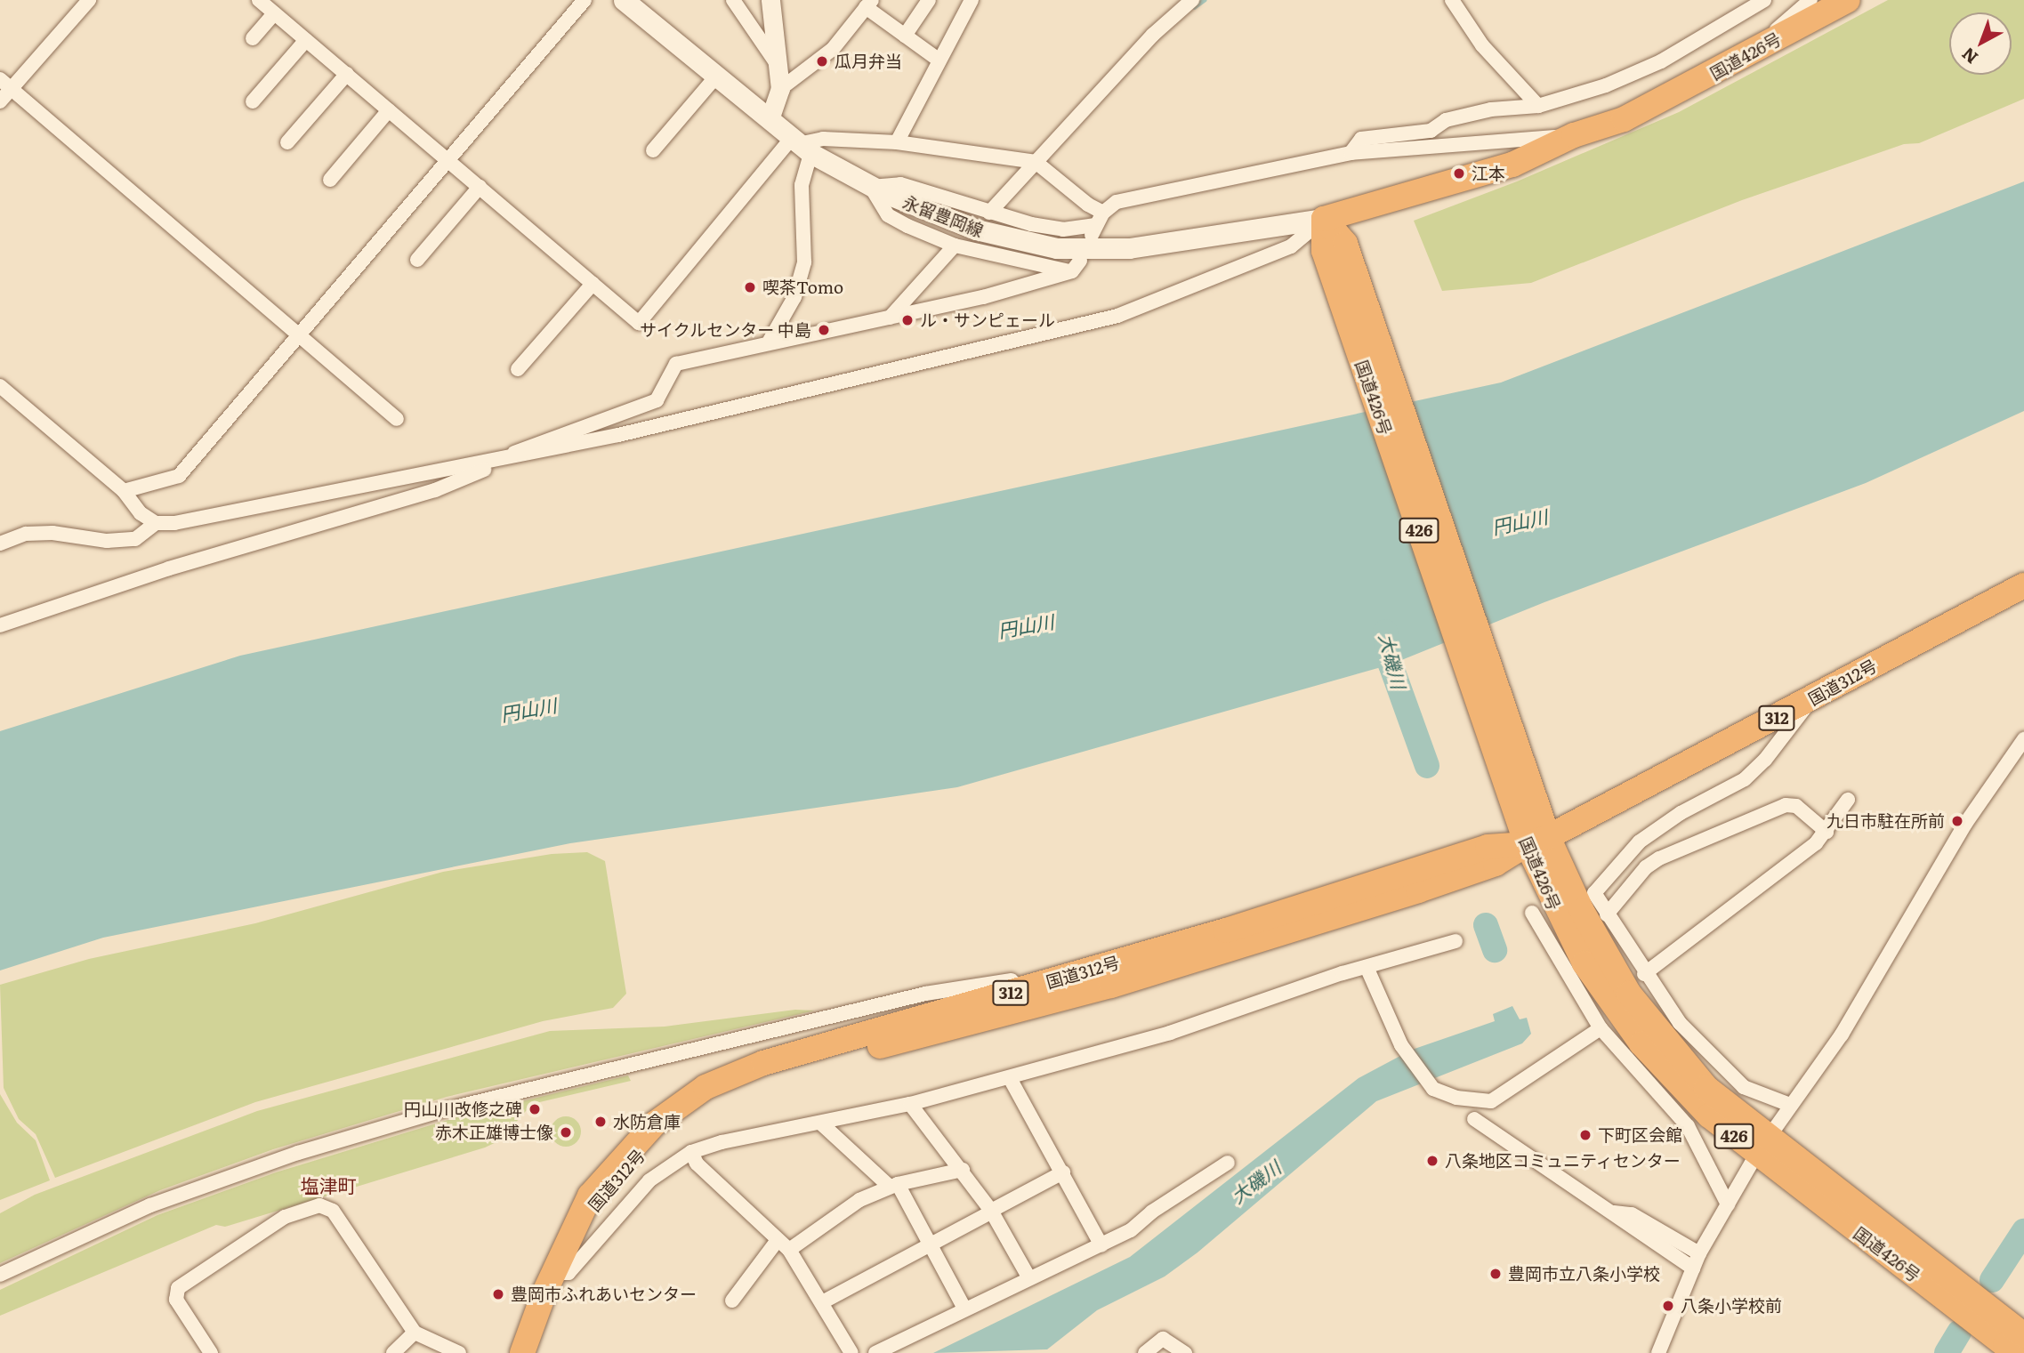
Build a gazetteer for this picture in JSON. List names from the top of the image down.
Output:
{
  "streets": {
    "highway": [
      "国道426号",
      "426",
      "国道312号",
      "312"
    ],
    "main road": ["永留豊岡線"]
  },
  "crossings": [
    ["国道426号", "永留豊岡線"],
    ["国道426号", "国道312号"]
  ],
  "districts": ["塩津町"],
  "water": ["円山川", "大磯川"],
  "places": [
    "瓜月弁当",
    "江本",
    "喫茶Tomo",
    "ル・サンピェール",
    "サイクルセンター 中島",
    "九日市駐在所前",
    "円山川改修之碑",
    "水防倉庫",
    "赤木正雄博士像",
    "下町区会館",
    "八条地区コミュニティセンター",
    "豊岡市立八条小学校",
    "豊岡市ふれあいセンター",
    "八条小学校前"
  ],
  "north": "bottom left"
}
